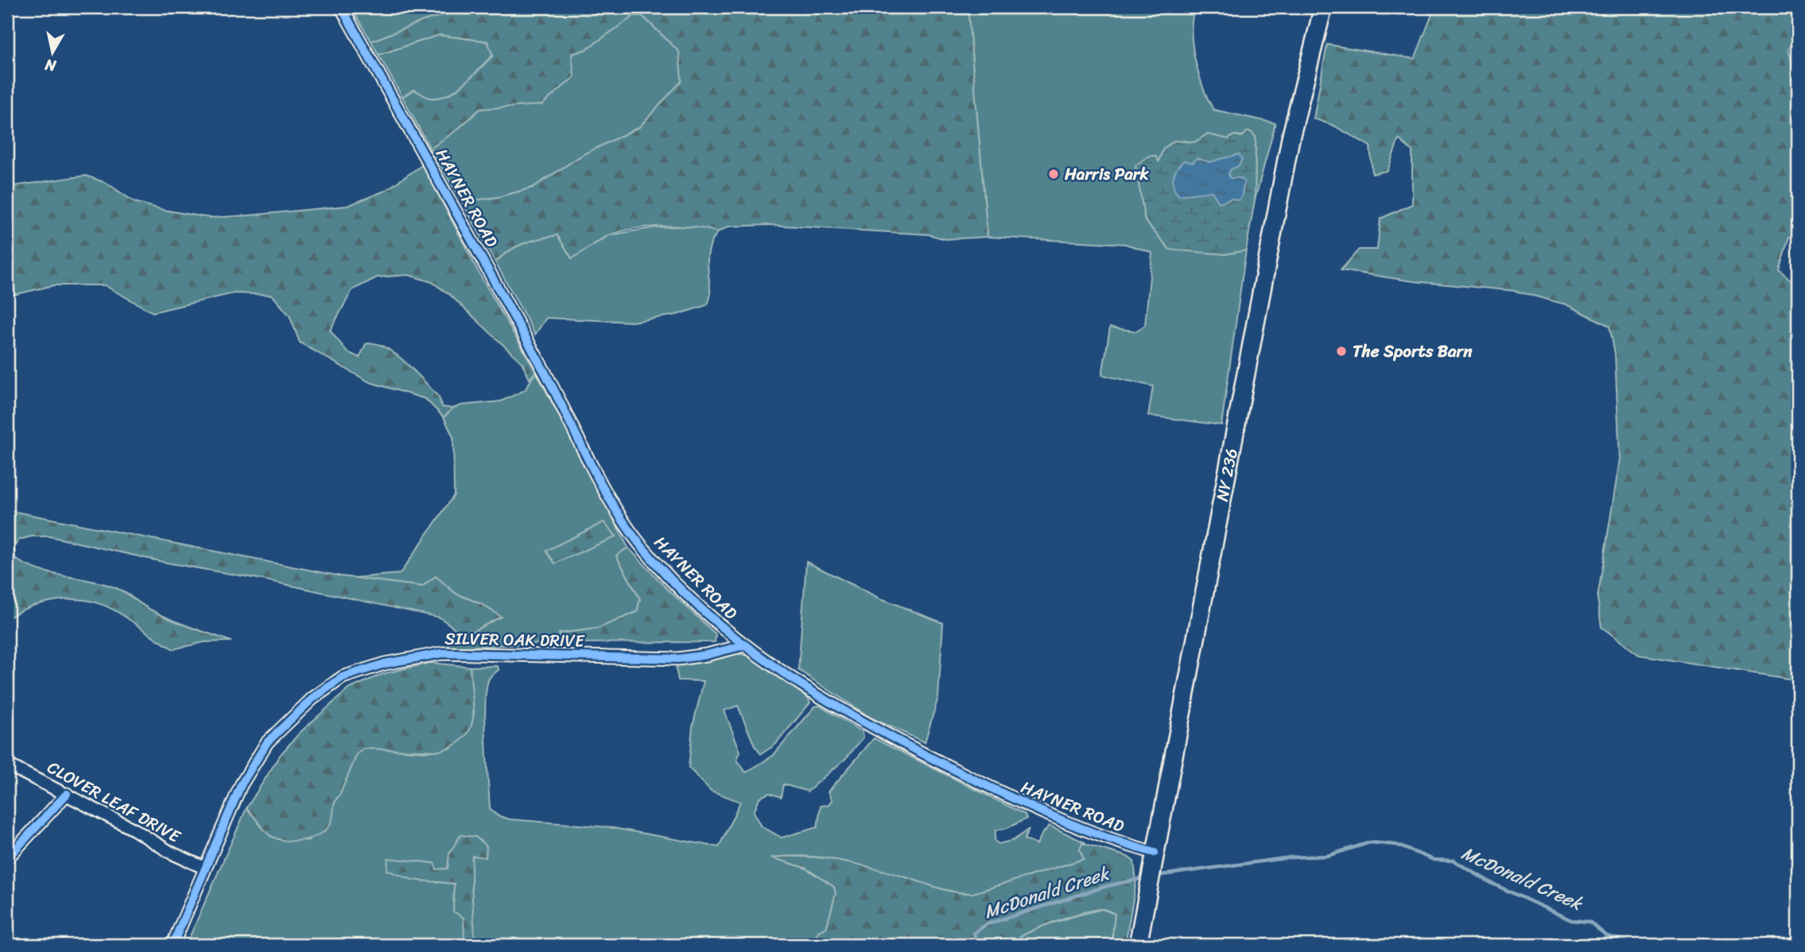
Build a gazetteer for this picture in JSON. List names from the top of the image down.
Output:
{
  "streets": {
    "main road": ["NY 236"],
    "street": ["HAYNER ROAD", "SILVER OAK DRIVE", "CLOVER LEAF DRIVE"]
  },
  "crossings": [
    ["HAYNER ROAD", "NY 236"],
    ["HAYNER ROAD", "SILVER OAK DRIVE"],
    ["SILVER OAK DRIVE", "CLOVER LEAF DRIVE"]
  ],
  "water": ["McDonald Creek"],
  "places": ["Harris Park", "The Sports Barn"],
  "north": "bottom"
}
